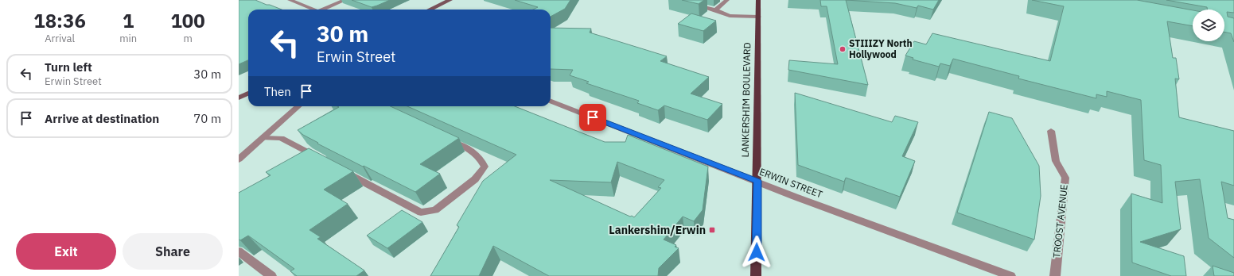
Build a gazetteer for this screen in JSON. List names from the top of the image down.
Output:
{
  "streets": {
    "main road": ["LANKERSHIM BOULEVARD"],
    "street": ["ERWIN STREET", "TROOST AVENUE"]
  },
  "crossings": [
    ["LANKERSHIM BOULEVARD", "ERWIN STREET"]
  ],
  "places": {
    "other": ["STIIIZY North Hollywood"],
    "transit": ["Lankershim/Erwin"]
  },
  "page": {
    "eta": [
      "18:36",
      "Arrival",
      "1",
      "min",
      "100",
      "m"
    ],
    "turn": ["30 m", "Erwin Street"],
    "list": [
      {
        "name": "Turn left",
        "note": "Erwin Street",
        "value": "30 m"
      },
      {
        "name": "Arrive at destination",
        "value": "70 m"
      }
    ],
    "then": "Then",
    "buttons": ["Exit", "Share"]
  }
}
